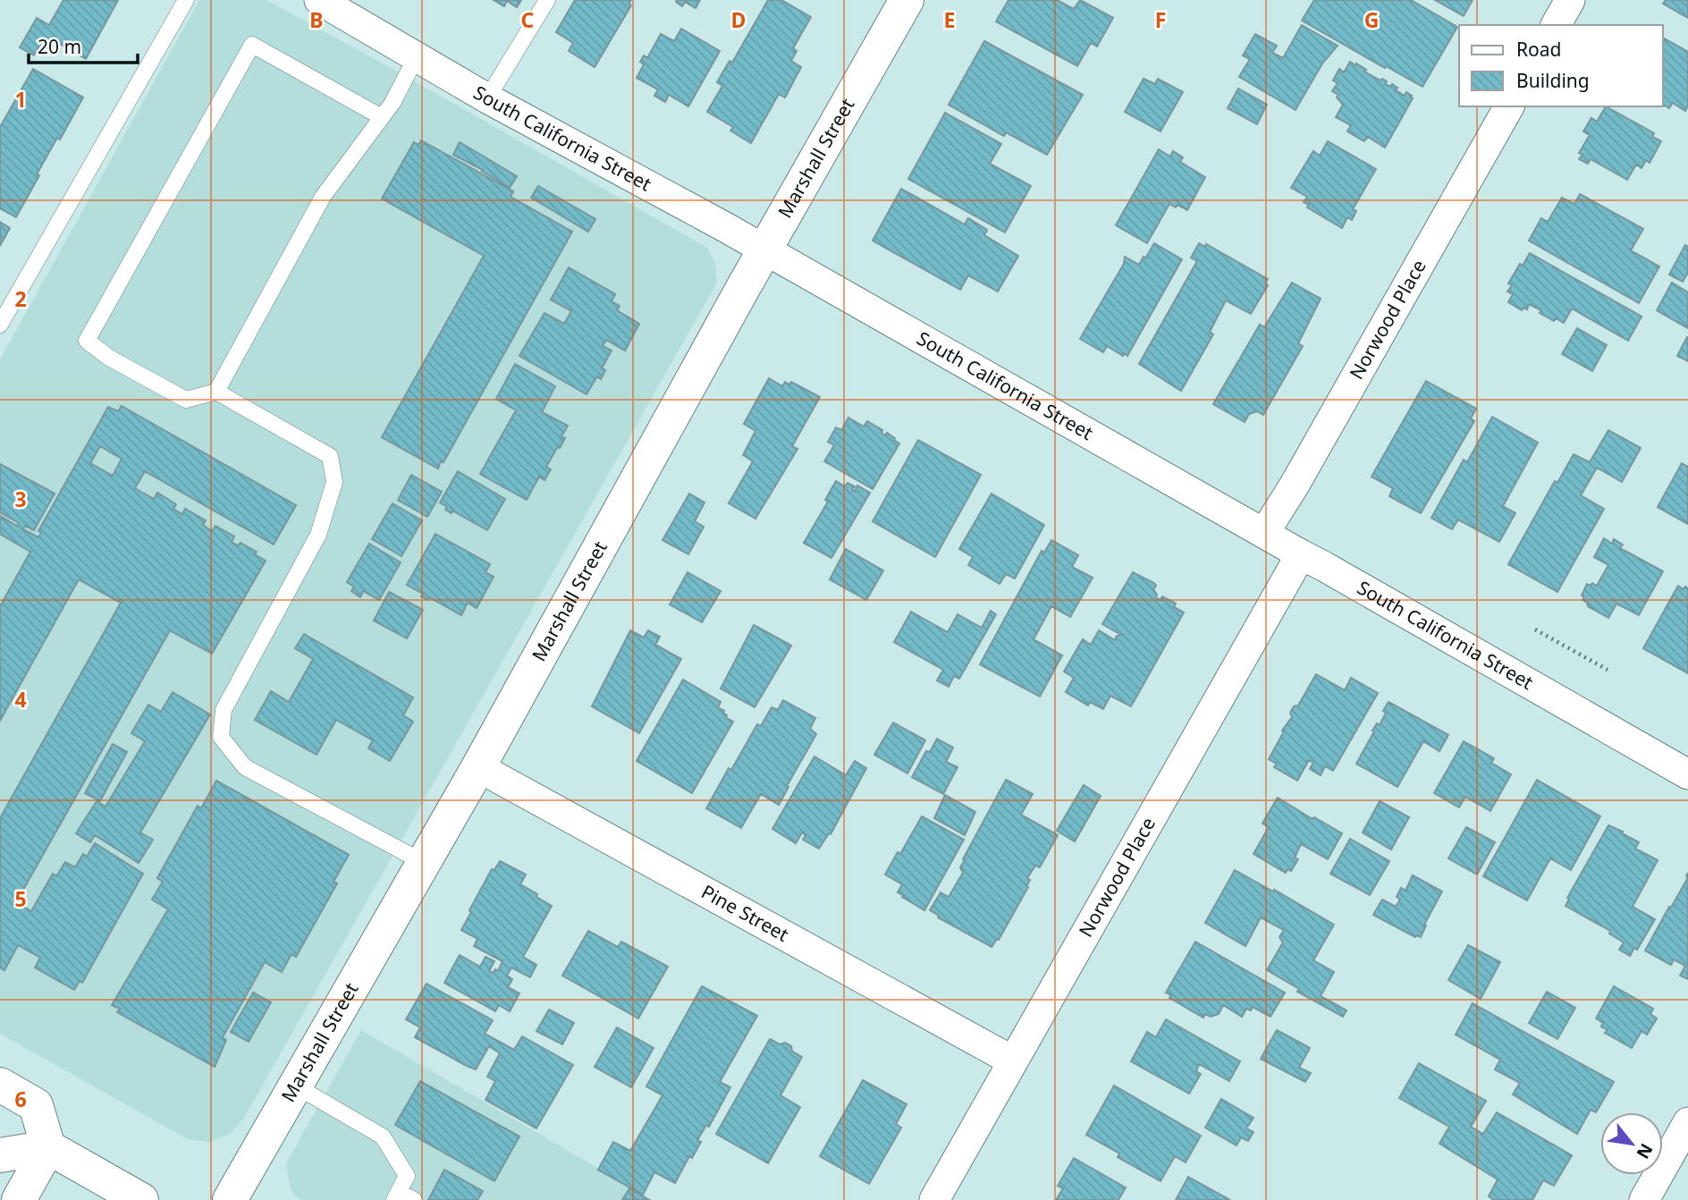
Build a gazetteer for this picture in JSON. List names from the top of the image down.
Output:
{
  "streets": {
    "street": [
      "South California Street",
      "Marshall Street",
      "Norwood Place",
      "Pine Street"
    ]
  },
  "crossings": [
    ["South California Street", "Marshall Street"],
    ["South California Street", "Norwood Place"],
    ["Marshall Street", "Pine Street"],
    ["Norwood Place", "Pine Street"]
  ],
  "legend": ["Road", "Building"],
  "scale_bar": "20 m",
  "north": "bottom right",
  "grid": {
    "columns": [
      "B",
      "C",
      "D",
      "E",
      "F",
      "G"
    ],
    "rows": [
      "1",
      "2",
      "3",
      "4",
      "5",
      "6"
    ]
  }
}
